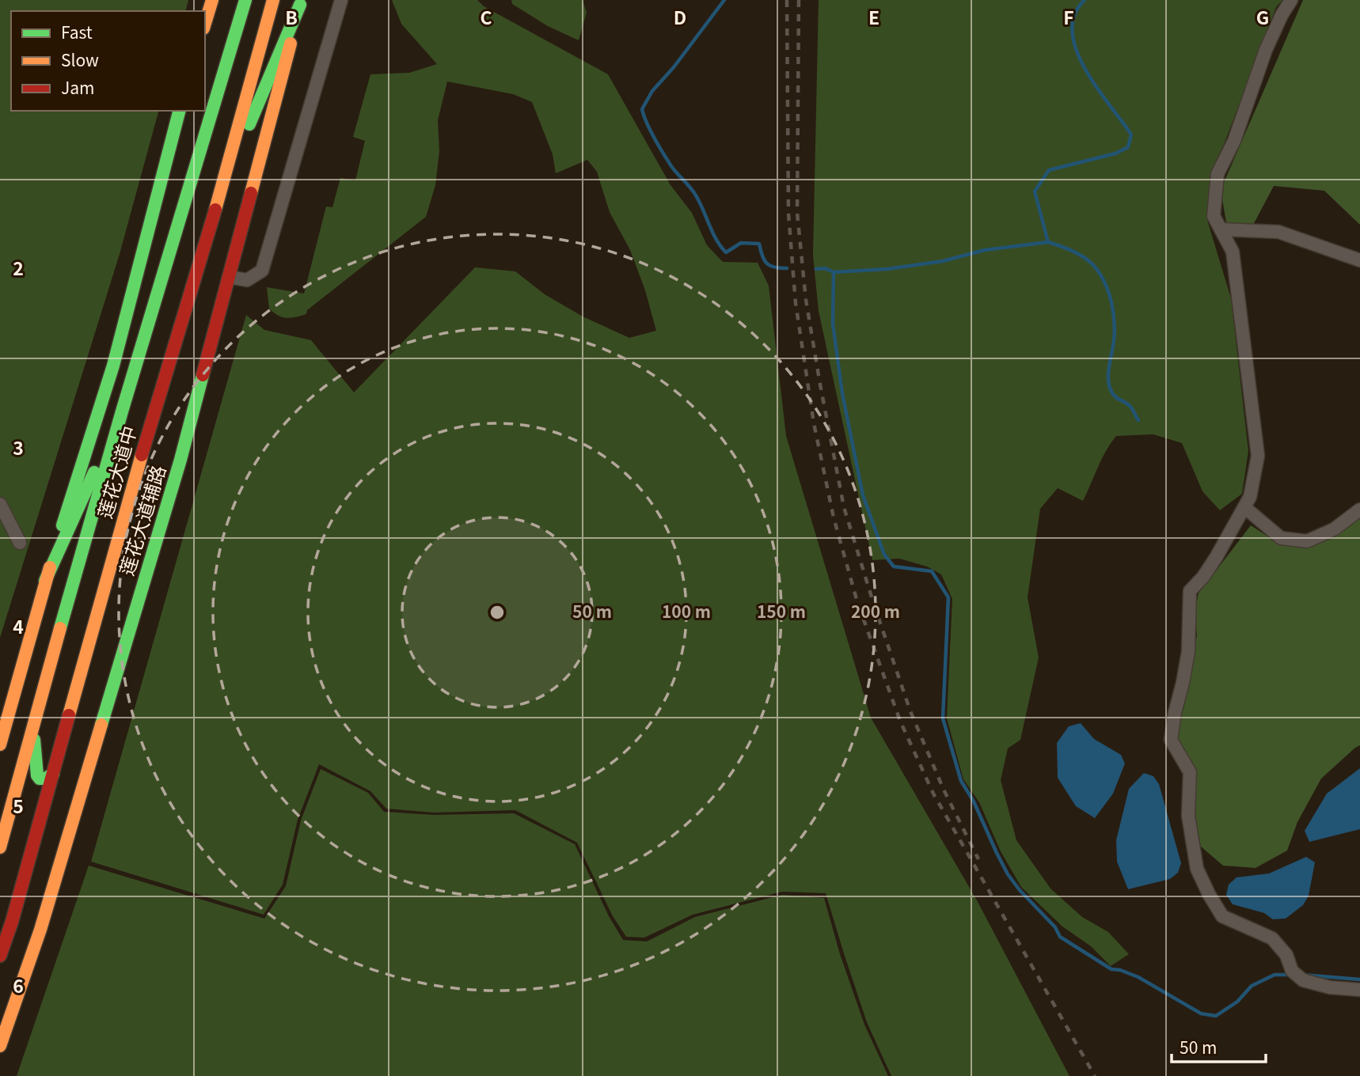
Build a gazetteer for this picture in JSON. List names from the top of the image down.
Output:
{
  "streets": {
    "main road": ["莲花大道中", "莲花大道辅路"]
  },
  "legend": ["Fast", "Slow", "Jam"],
  "scale_bar": "50 m",
  "grid": {
    "columns": [
      "B",
      "C",
      "D",
      "E",
      "F",
      "G"
    ],
    "rows": [
      "2",
      "3",
      "4",
      "5",
      "6"
    ]
  },
  "rings": [
    "50 m",
    "100 m",
    "150 m",
    "200 m"
  ]
}
